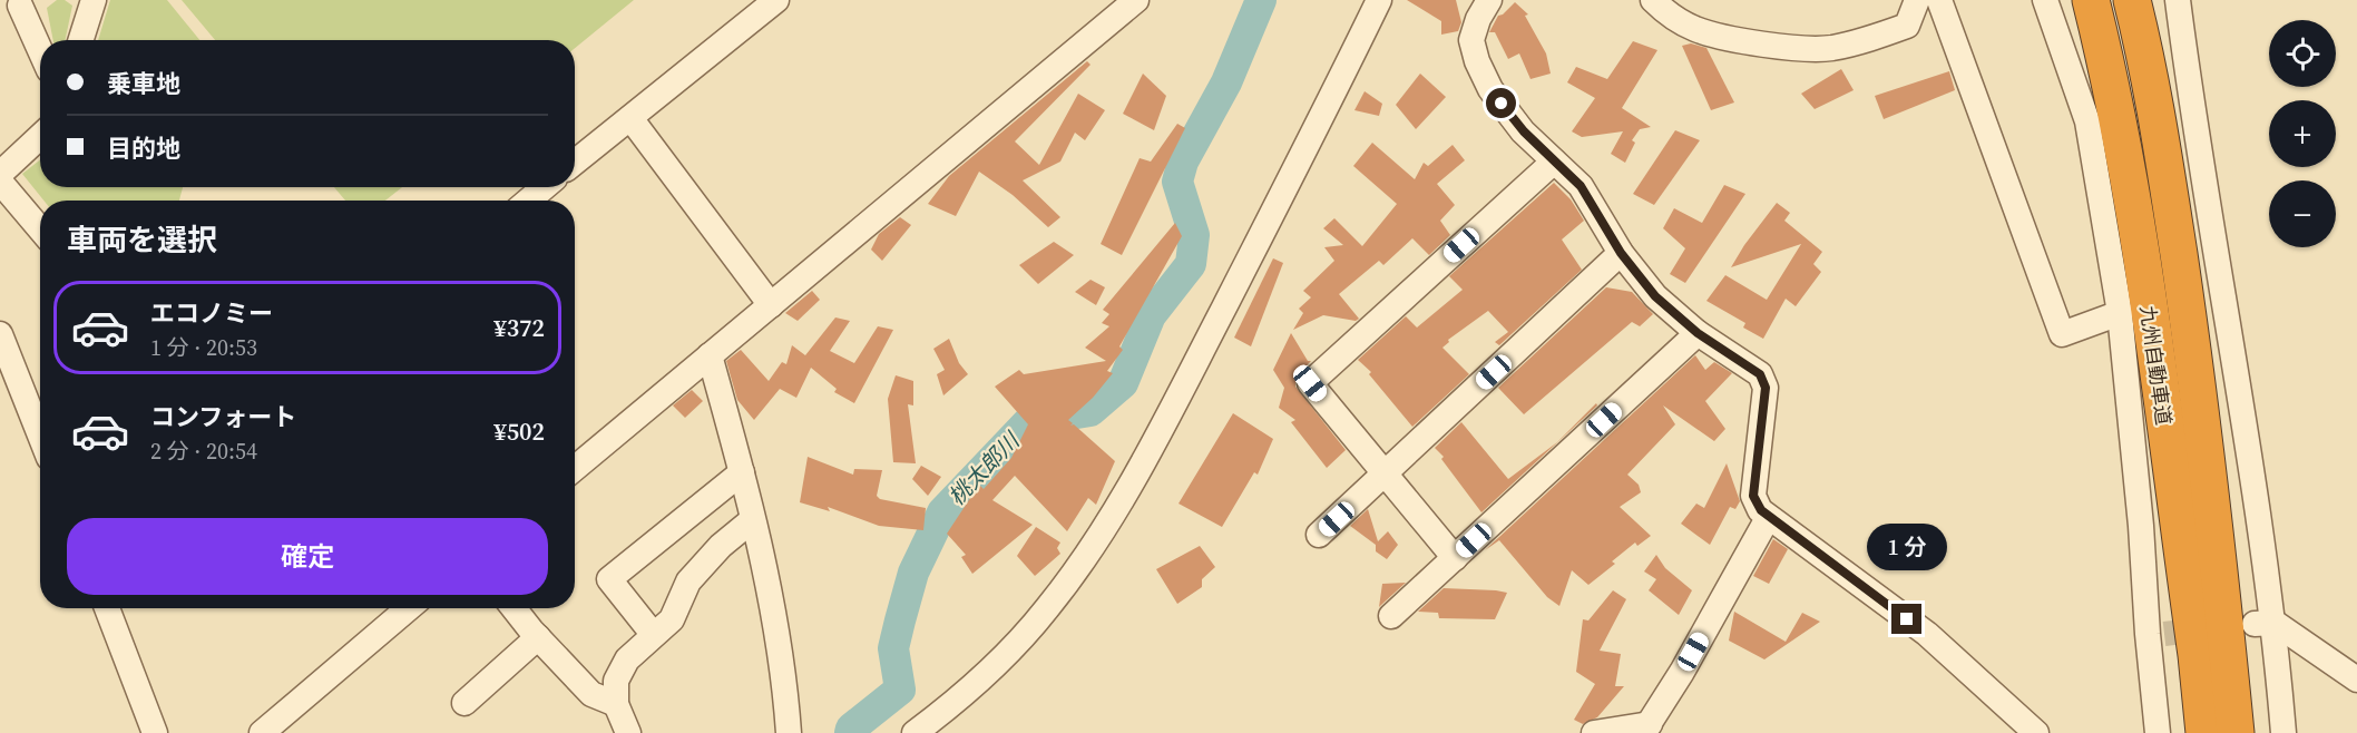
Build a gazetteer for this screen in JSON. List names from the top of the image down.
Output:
{
  "streets": {
    "highway": ["九州自動車道"]
  },
  "water": ["桃太郎川"],
  "page": {
    "map_buttons": ["+", "−"],
    "banner": ["乗車地", "目的地"],
    "heading": "車両を選択",
    "list": [
      {
        "name": "エコノミー",
        "note": "1 分 · 20:53",
        "value": "¥372"
      },
      {
        "name": "コンフォート",
        "note": "2 分 · 20:54",
        "value": "¥502"
      }
    ],
    "buttons": "確定",
    "bubble": "1 分"
  }
}
